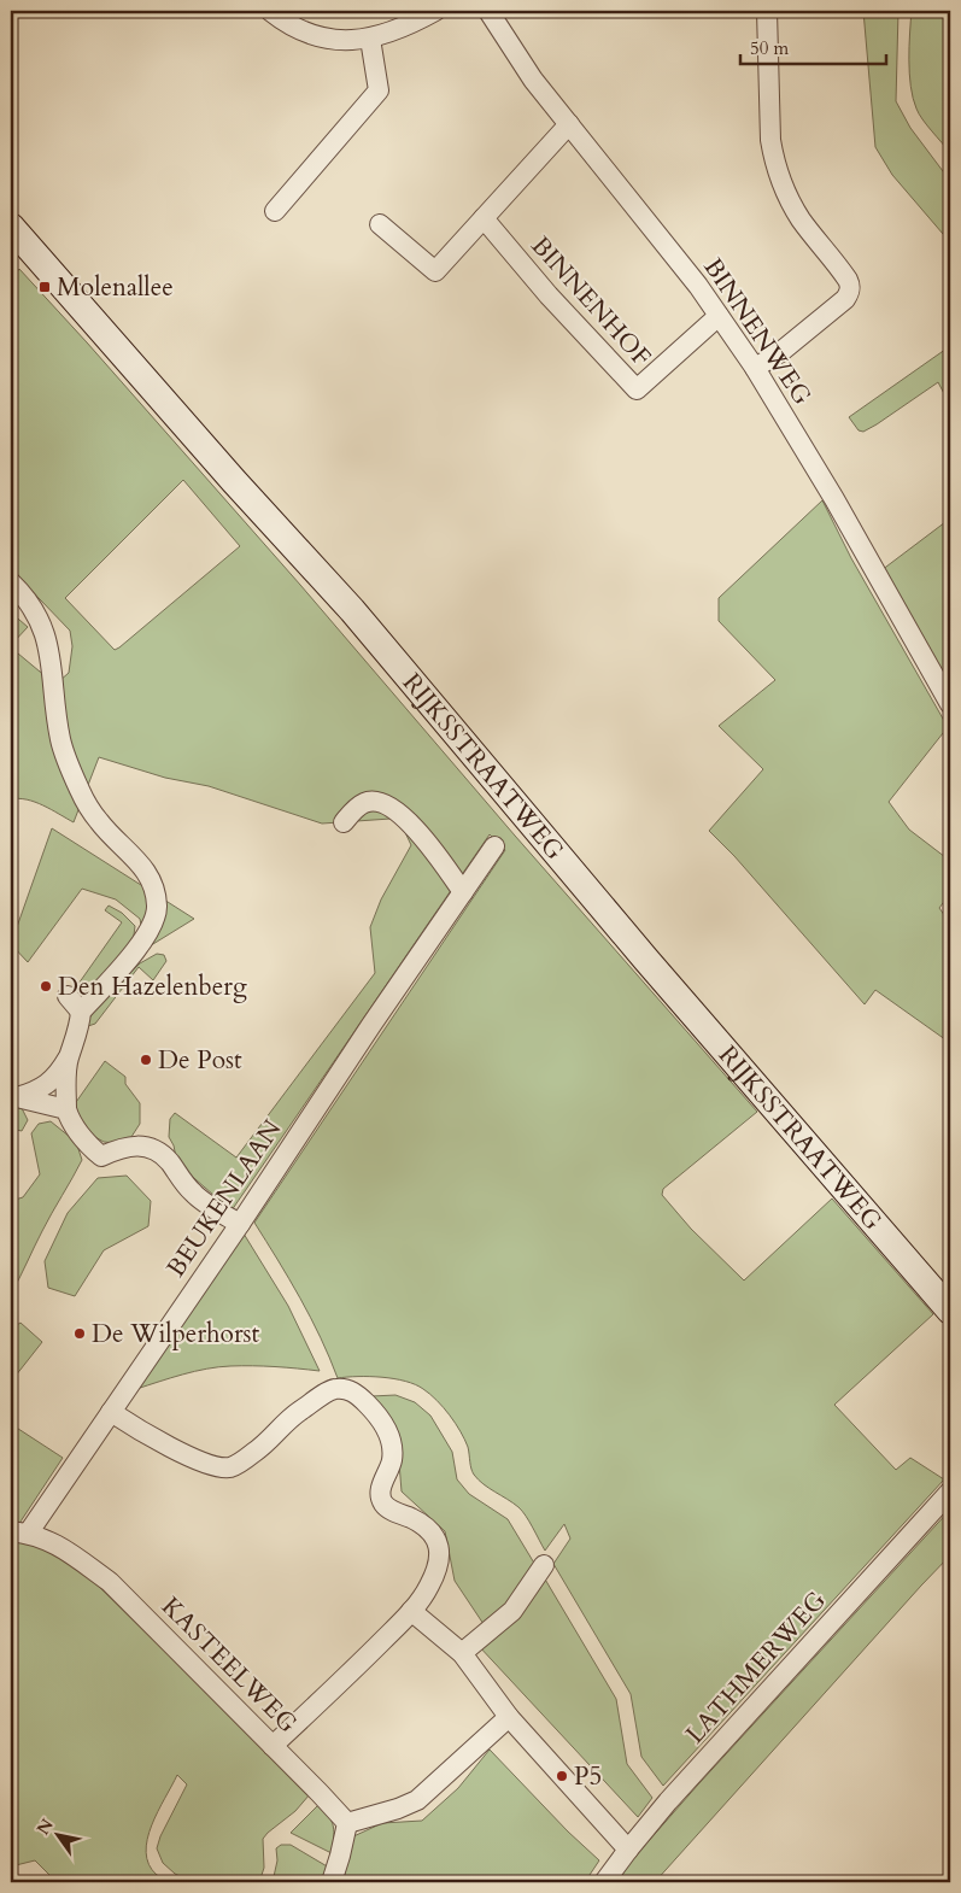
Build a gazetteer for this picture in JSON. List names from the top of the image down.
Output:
{
  "streets": {
    "main road": ["RIJKSSTRAATWEG"],
    "street": [
      "BINNENHOF",
      "BINNENWEG",
      "BEUKENLAAN",
      "KASTEELWEG",
      "LATHMERWEG"
    ]
  },
  "crossings": [
    ["BINNENHOF", "BINNENWEG"],
    ["BEUKENLAAN", "KASTEELWEG"]
  ],
  "places": {
    "transit": ["Molenallee"],
    "other": [
      "Den Hazelenberg",
      "De Post",
      "De Wilperhorst",
      "P5"
    ]
  },
  "scale_bar": "50 m",
  "north": "top left"
}
